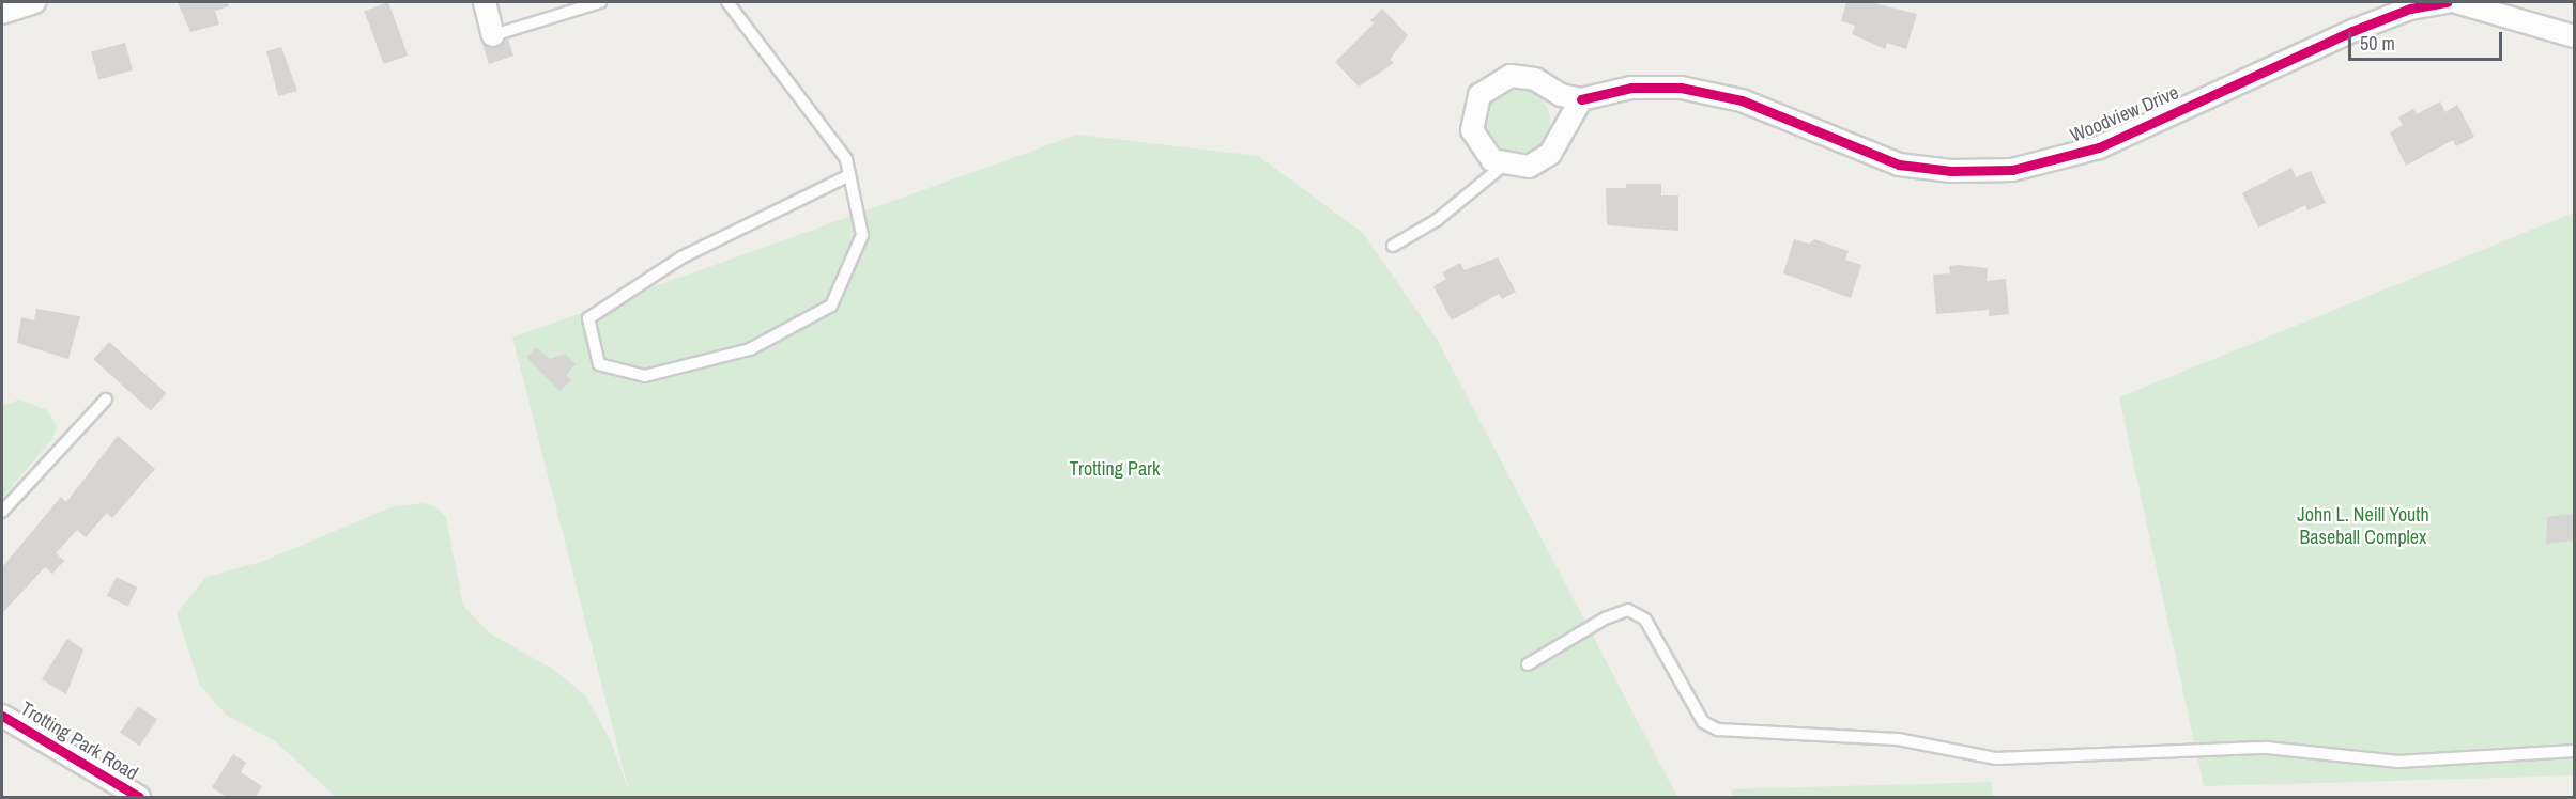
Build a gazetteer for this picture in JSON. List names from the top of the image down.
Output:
{
  "streets": {
    "street": ["Woodview Drive", "Trotting Park Road"]
  },
  "parks": ["Trotting Park", "John L. Neill Youth Baseball Complex"],
  "scale_bar": "50 m"
}
